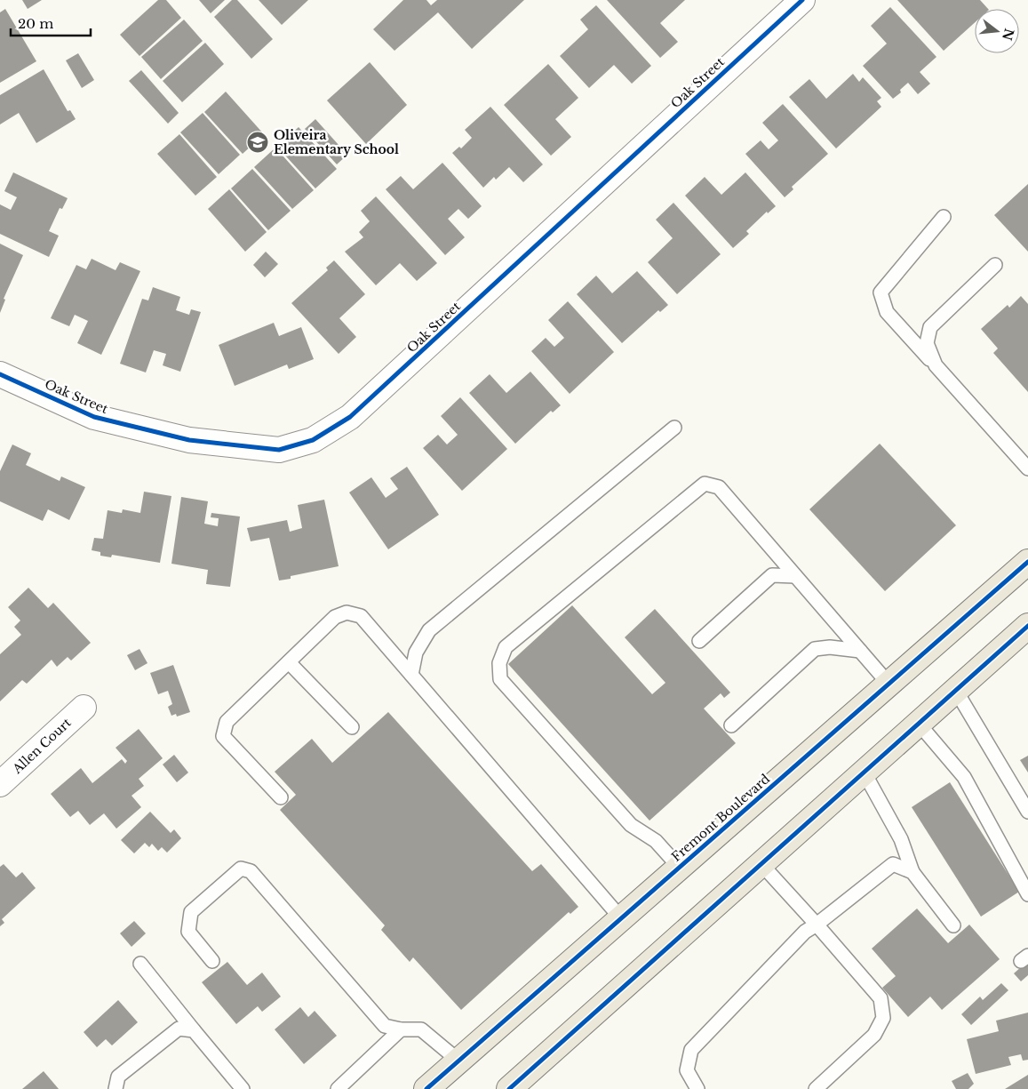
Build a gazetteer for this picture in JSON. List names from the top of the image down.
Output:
{
  "streets": {
    "main road": ["Fremont Boulevard"],
    "street": ["Oak Street", "Allen Court"]
  },
  "places": {
    "school or university": ["Oliveira Elementary School"]
  },
  "scale_bar": "20 m",
  "north": "right"
}
